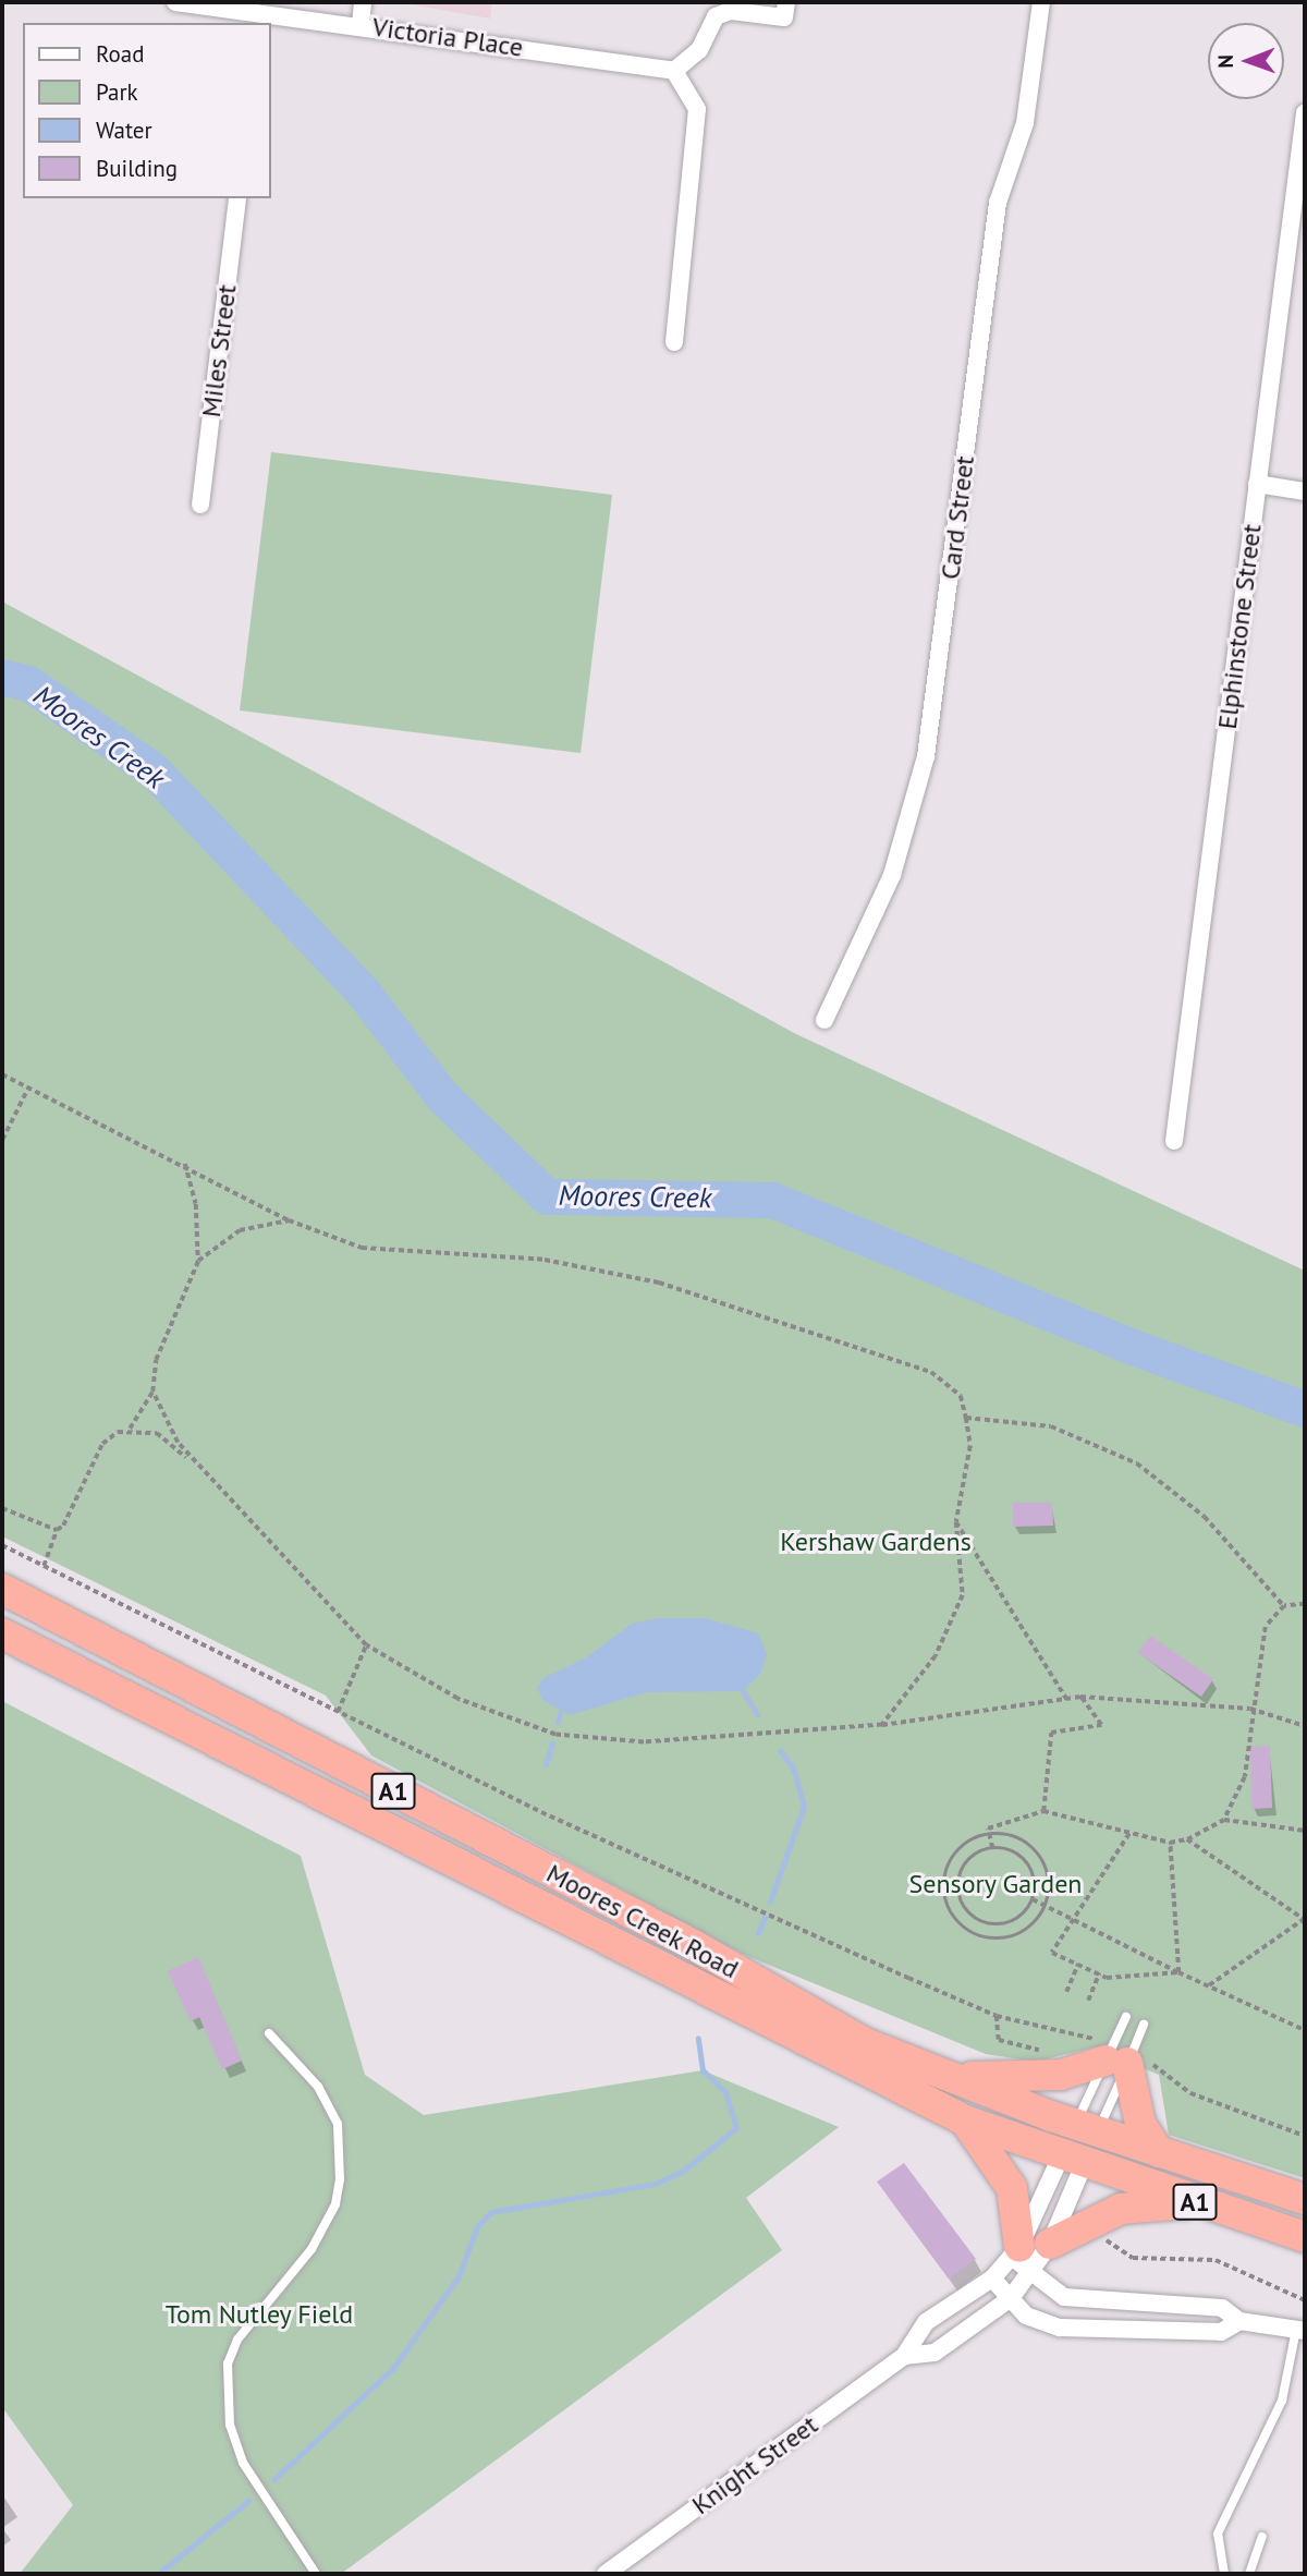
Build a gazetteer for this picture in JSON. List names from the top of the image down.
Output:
{
  "streets": {
    "highway": ["A1", "Moores Creek Road", "Knight Street"],
    "street": [
      "Victoria Place",
      "Miles Street",
      "Card Street",
      "Elphinstone Street"
    ]
  },
  "crossings": [
    ["Moores Creek Road", "Knight Street"]
  ],
  "water": ["Moores Creek"],
  "parks": ["Kershaw Gardens", "Sensory Garden", "Tom Nutley Field"],
  "legend": [
    "Road",
    "Park",
    "Water",
    "Building"
  ],
  "north": "left"
}
